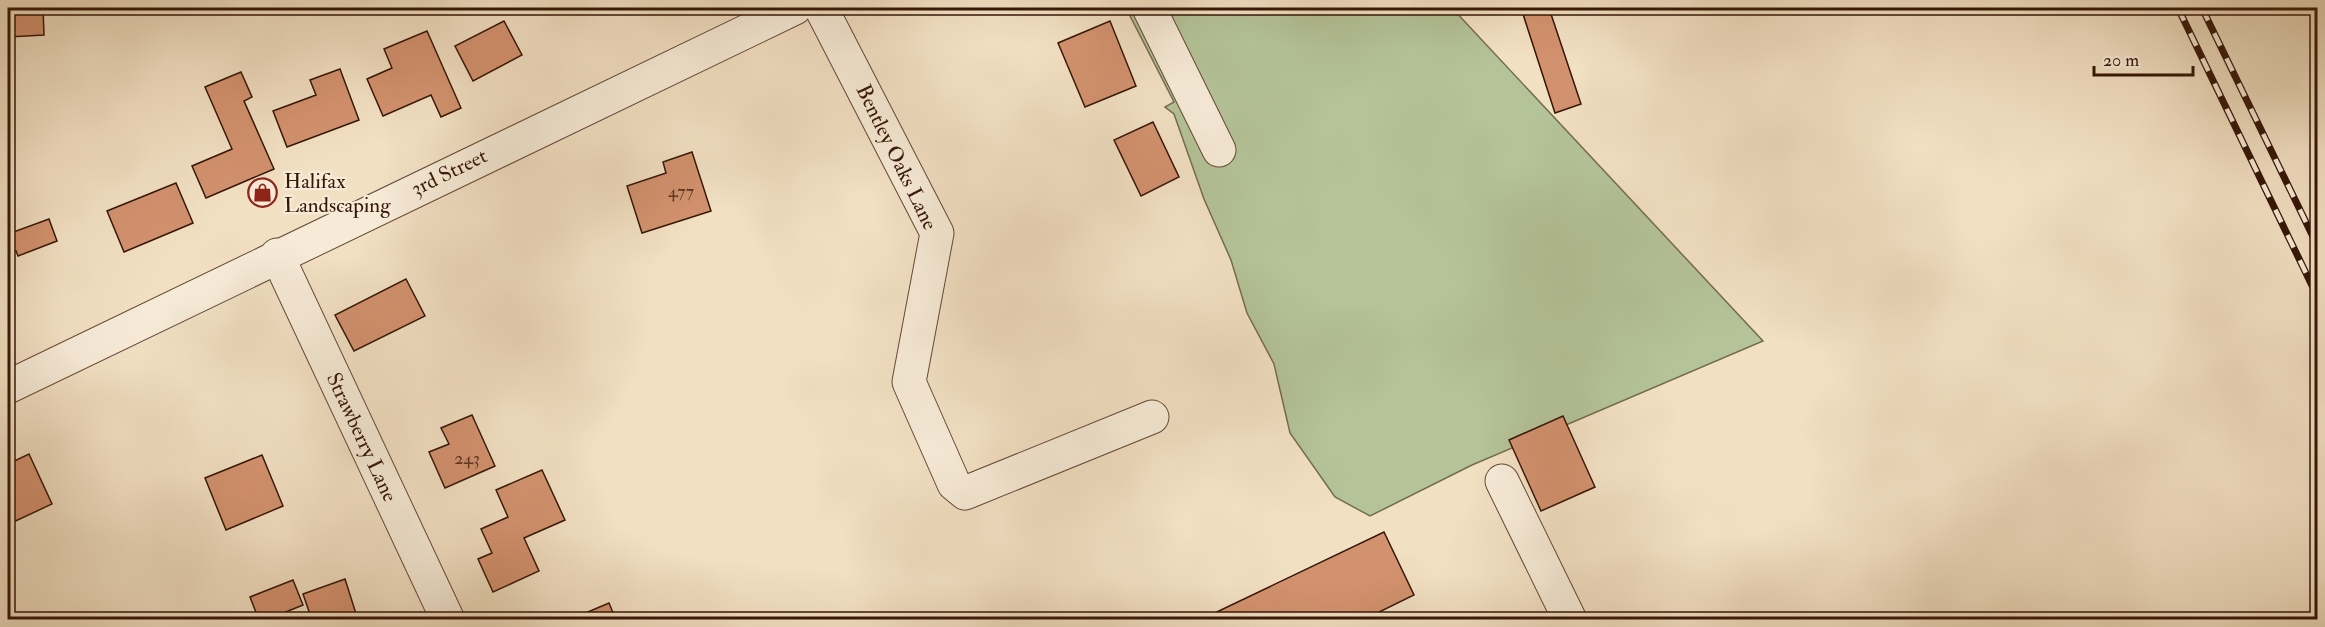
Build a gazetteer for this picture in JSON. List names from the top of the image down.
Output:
{
  "streets": {
    "street": ["Bentley Oaks Lane", "3rd Street", "Strawberry Lane"]
  },
  "crossings": [
    ["3rd Street", "Strawberry Lane"]
  ],
  "places": {
    "shop": ["Halifax Landscaping"]
  },
  "house_numbers": ["477", "243"],
  "scale_bar": "20 m"
}
